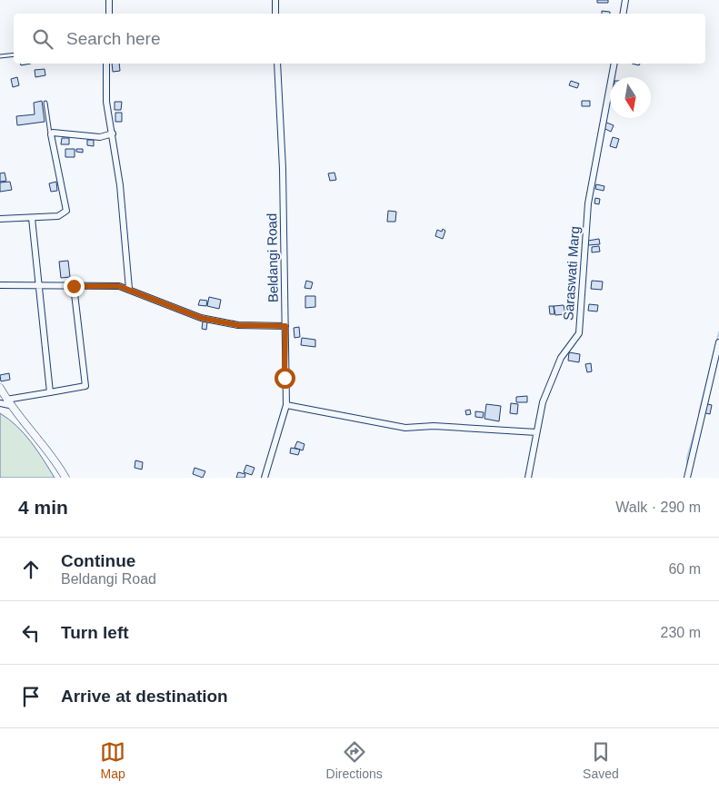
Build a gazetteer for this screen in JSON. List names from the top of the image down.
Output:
{
  "streets": {
    "street": ["Beldangi Road", "Saraswati Marg"]
  },
  "north": "bottom",
  "page": {
    "search": "Search here",
    "heading": ["4 min", "Walk · 290 m"],
    "list": [
      ["Continue", "Beldangi Road", "60 m"],
      ["Turn left", "230 m"],
      "Arrive at destination"
    ],
    "nav": ["Map", "Directions", "Saved"]
  }
}
